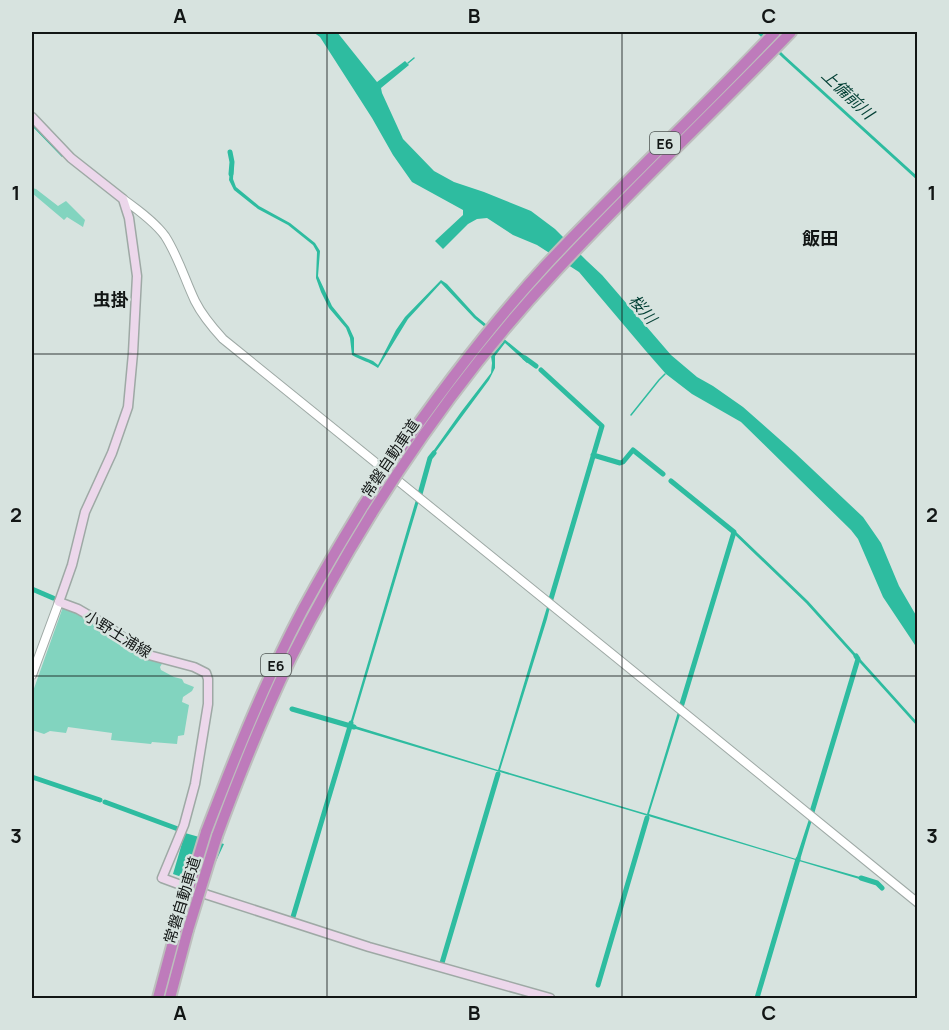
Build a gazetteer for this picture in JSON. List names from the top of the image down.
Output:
{
  "streets": {
    "highway": ["E6", "常磐自動車道"],
    "main road": ["小野土浦線"]
  },
  "districts": ["飯田", "虫掛"],
  "water": ["上備前川", "桜川"],
  "grid": {
    "columns": ["A", "B", "C"],
    "rows": ["1", "2", "3"]
  }
}
